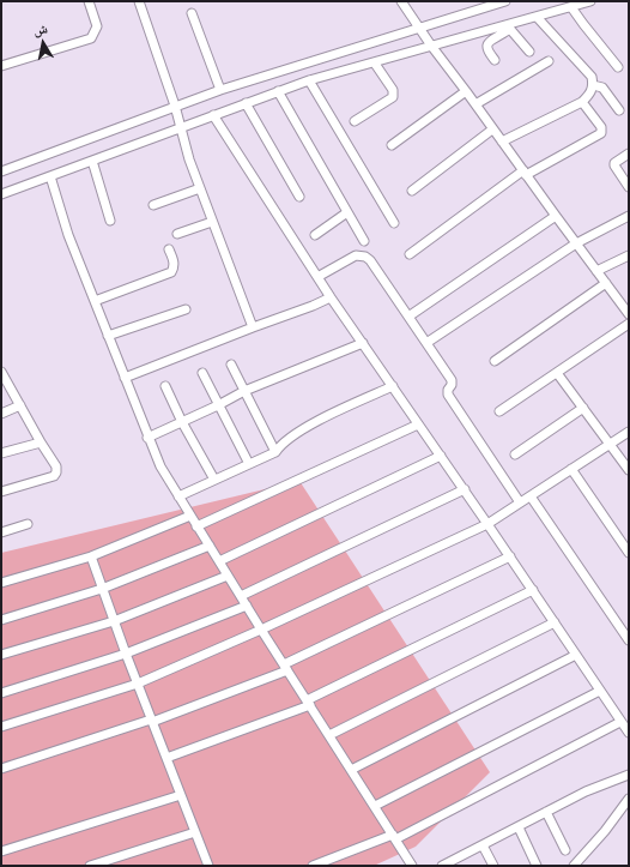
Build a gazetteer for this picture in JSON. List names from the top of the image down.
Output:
{
  "north": "top"
}
